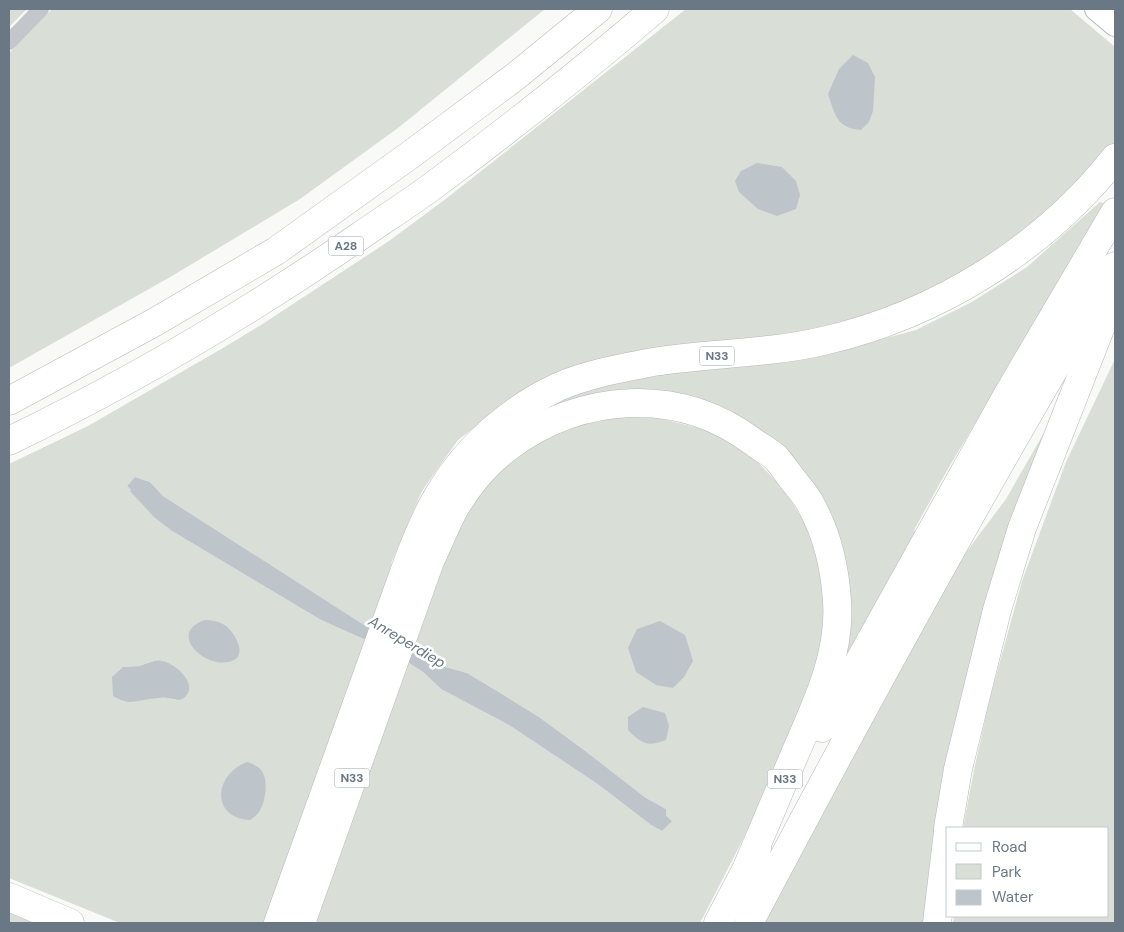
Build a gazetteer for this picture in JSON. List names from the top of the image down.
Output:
{
  "streets": {
    "highway": ["A28", "N33"]
  },
  "water": ["Anreperdiep"],
  "legend": ["Road", "Park", "Water"]
}
